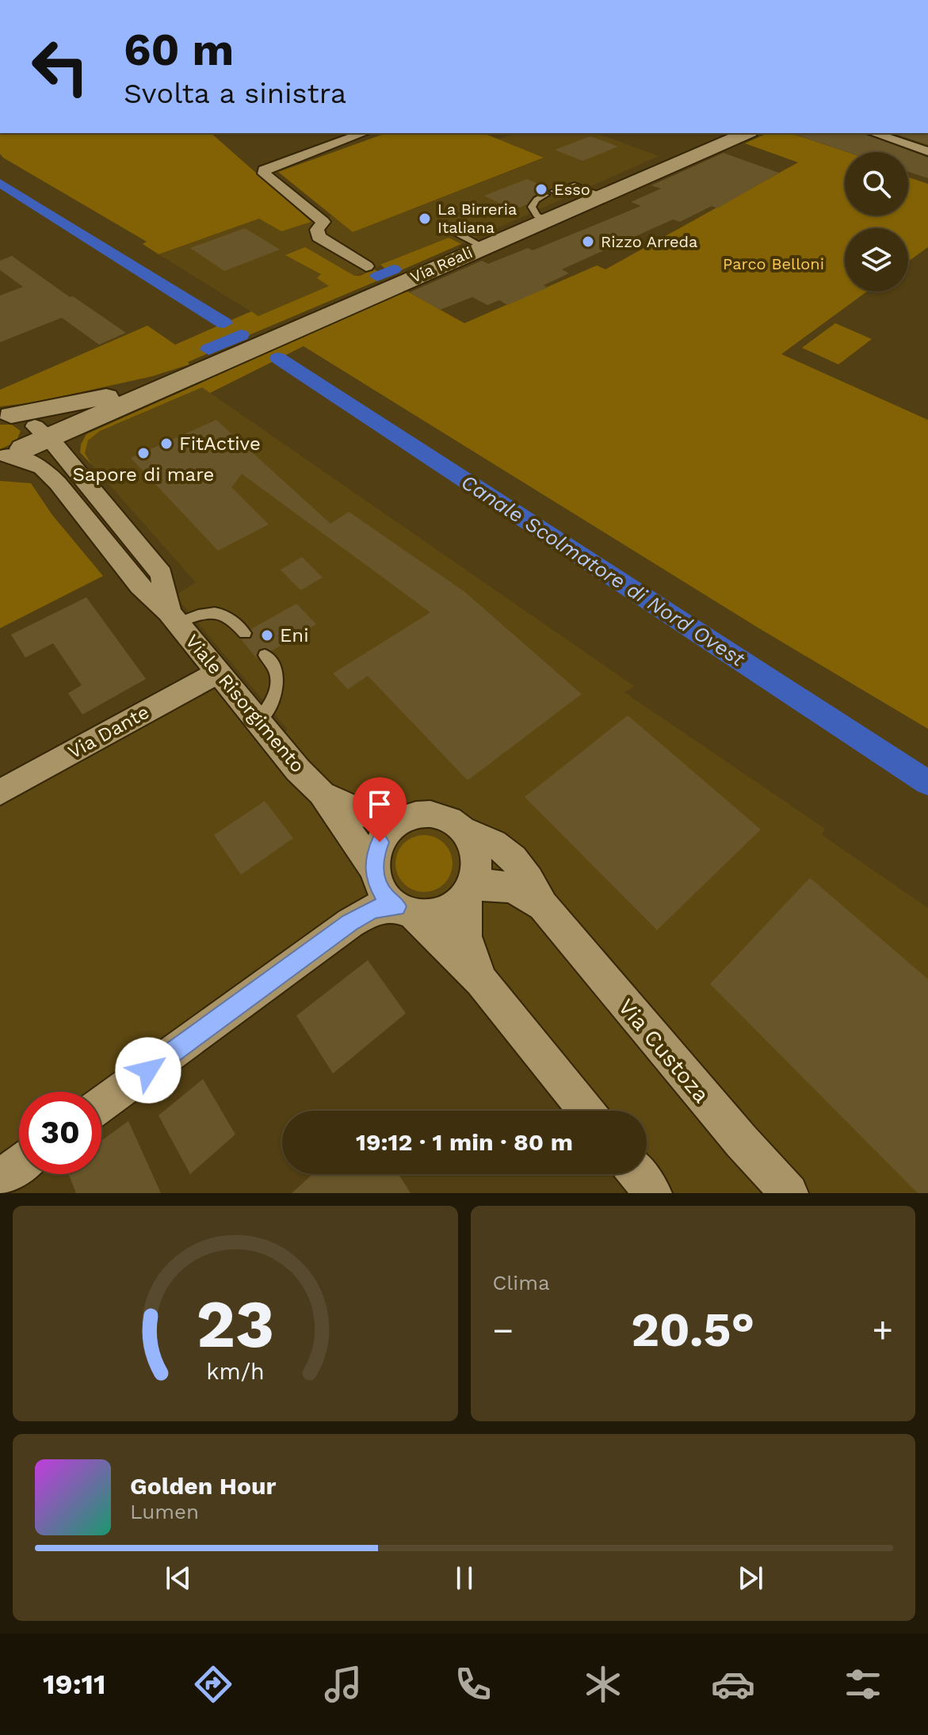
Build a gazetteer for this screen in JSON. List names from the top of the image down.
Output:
{
  "streets": {
    "main road": ["Via Reali"],
    "street": ["Viale Risorgimento", "Via Dante", "Via Custoza"]
  },
  "crossings": [
    ["Via Reali", "Viale Risorgimento"],
    ["Viale Risorgimento", "Via Dante"]
  ],
  "water": ["Canale Scolmatore di Nord Ovest"],
  "parks": ["Parco Belloni"],
  "places": [
    "Esso",
    "La Birreria Italiana",
    "Rizzo Arreda",
    "FitActive",
    "Sapore di mare",
    "Eni"
  ],
  "page": {
    "turn": ["60 m", "Svolta a sinistra"],
    "limit": "30",
    "trip": "19:12 · 1 min · 80 m",
    "tile": "Clima",
    "heat": ["−", "20.5°", "+"],
    "song": ["Golden Hour", "Lumen"],
    "tabs": "19:11",
    "gauge": ["23", "km/h"]
  }
}
